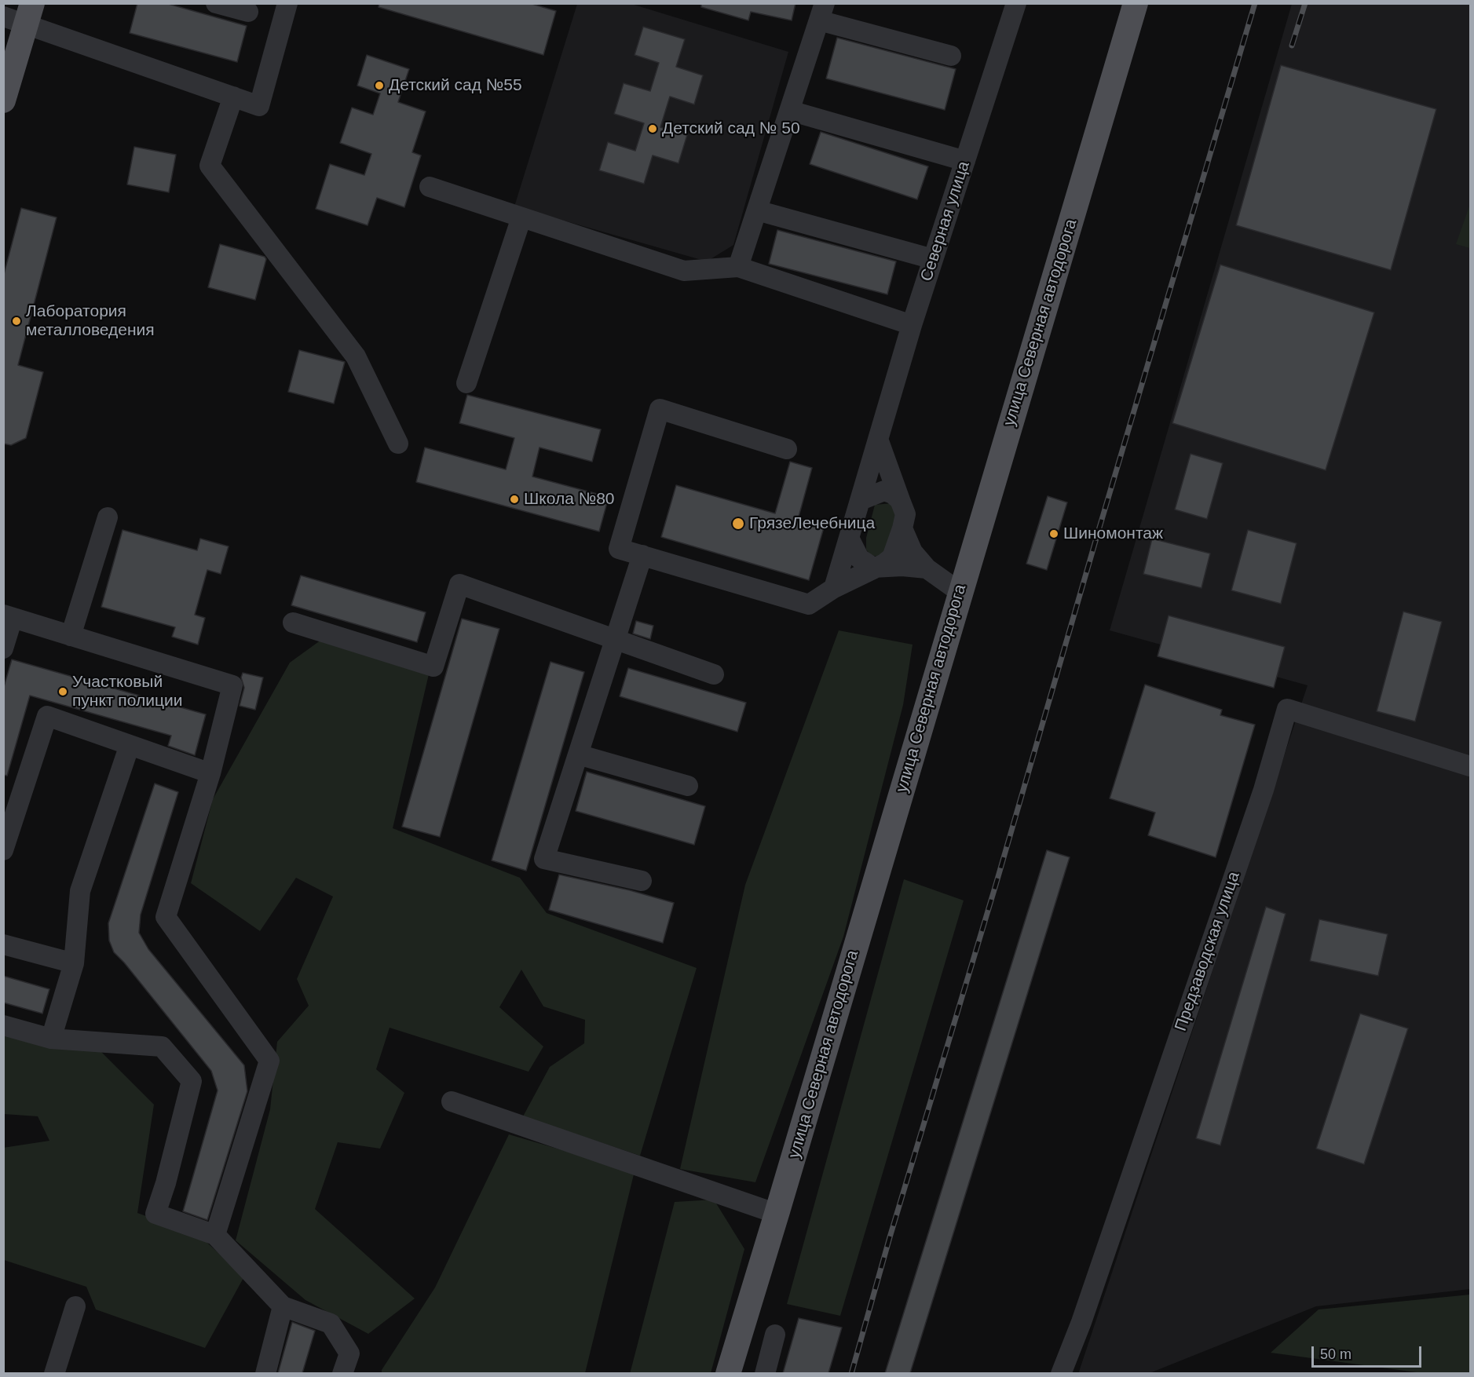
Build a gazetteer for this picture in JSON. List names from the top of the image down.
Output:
{
  "streets": {
    "main road": ["улица Северная автодорога"],
    "street": ["Северная улица", "Предзаводская улица"]
  },
  "places": [
    "Детский сад №55",
    "Детский сад № 50",
    "Лаборатория металловедения",
    "Школа №80",
    "ГрязеЛечебница",
    "Шиномонтаж",
    "Участковый пункт полиции"
  ],
  "scale_bar": "50 m"
}
